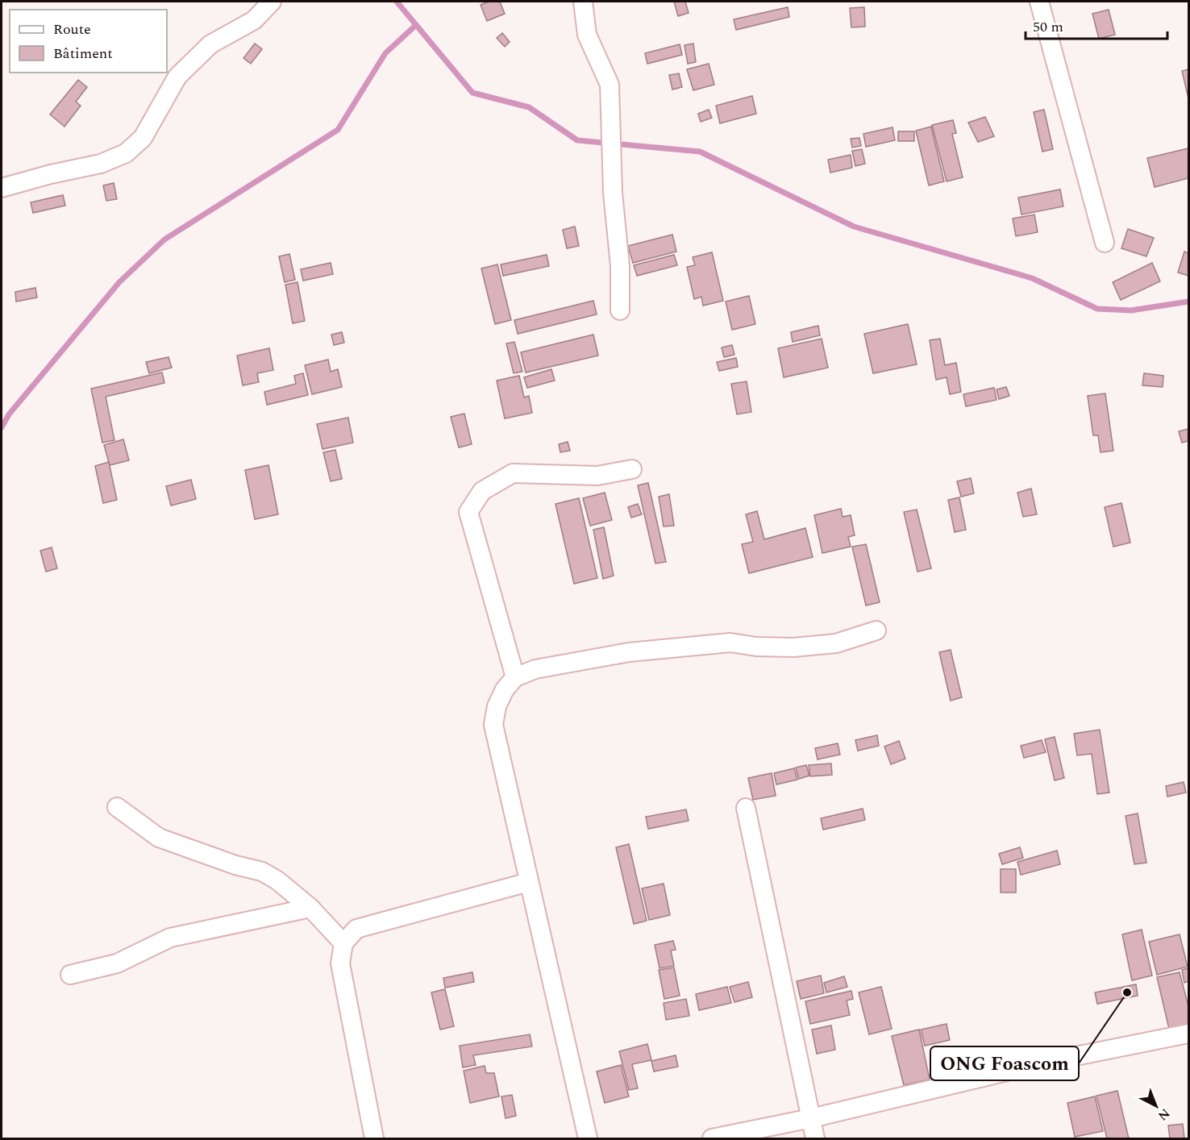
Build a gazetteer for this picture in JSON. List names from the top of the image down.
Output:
{
  "places": ["ONG Foascom"],
  "legend": ["Route", "Bâtiment"],
  "scale_bar": "50 m",
  "north": "bottom right"
}
